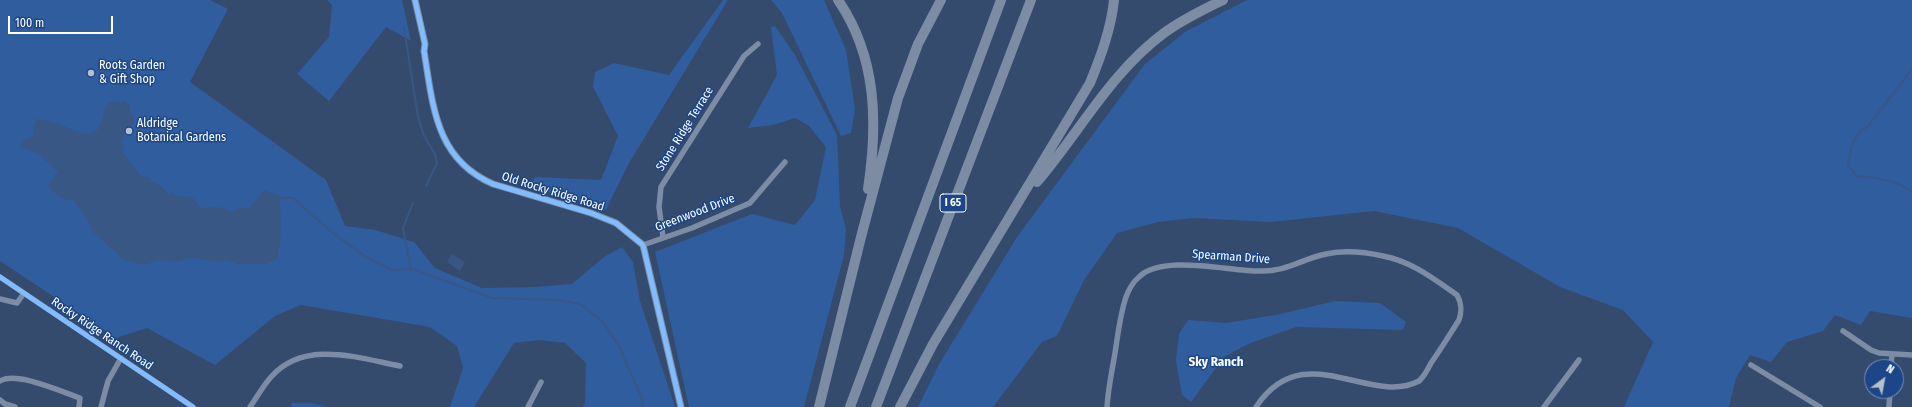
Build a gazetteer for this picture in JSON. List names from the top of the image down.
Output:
{
  "streets": {
    "highway": ["I 65"],
    "street": [
      "Stone Ridge Terrace",
      "Old Rocky Ridge Road",
      "Greenwood Drive",
      "Spearman Drive",
      "Rocky Ridge Ranch Road"
    ]
  },
  "crossings": [
    ["Stone Ridge Terrace", "Greenwood Drive"],
    ["Old Rocky Ridge Road", "Greenwood Drive"]
  ],
  "districts": ["Sky Ranch"],
  "places": ["Roots Garden & Gift Shop", "Aldridge Botanical Gardens"],
  "scale_bar": "100 m",
  "north": "top right"
}
